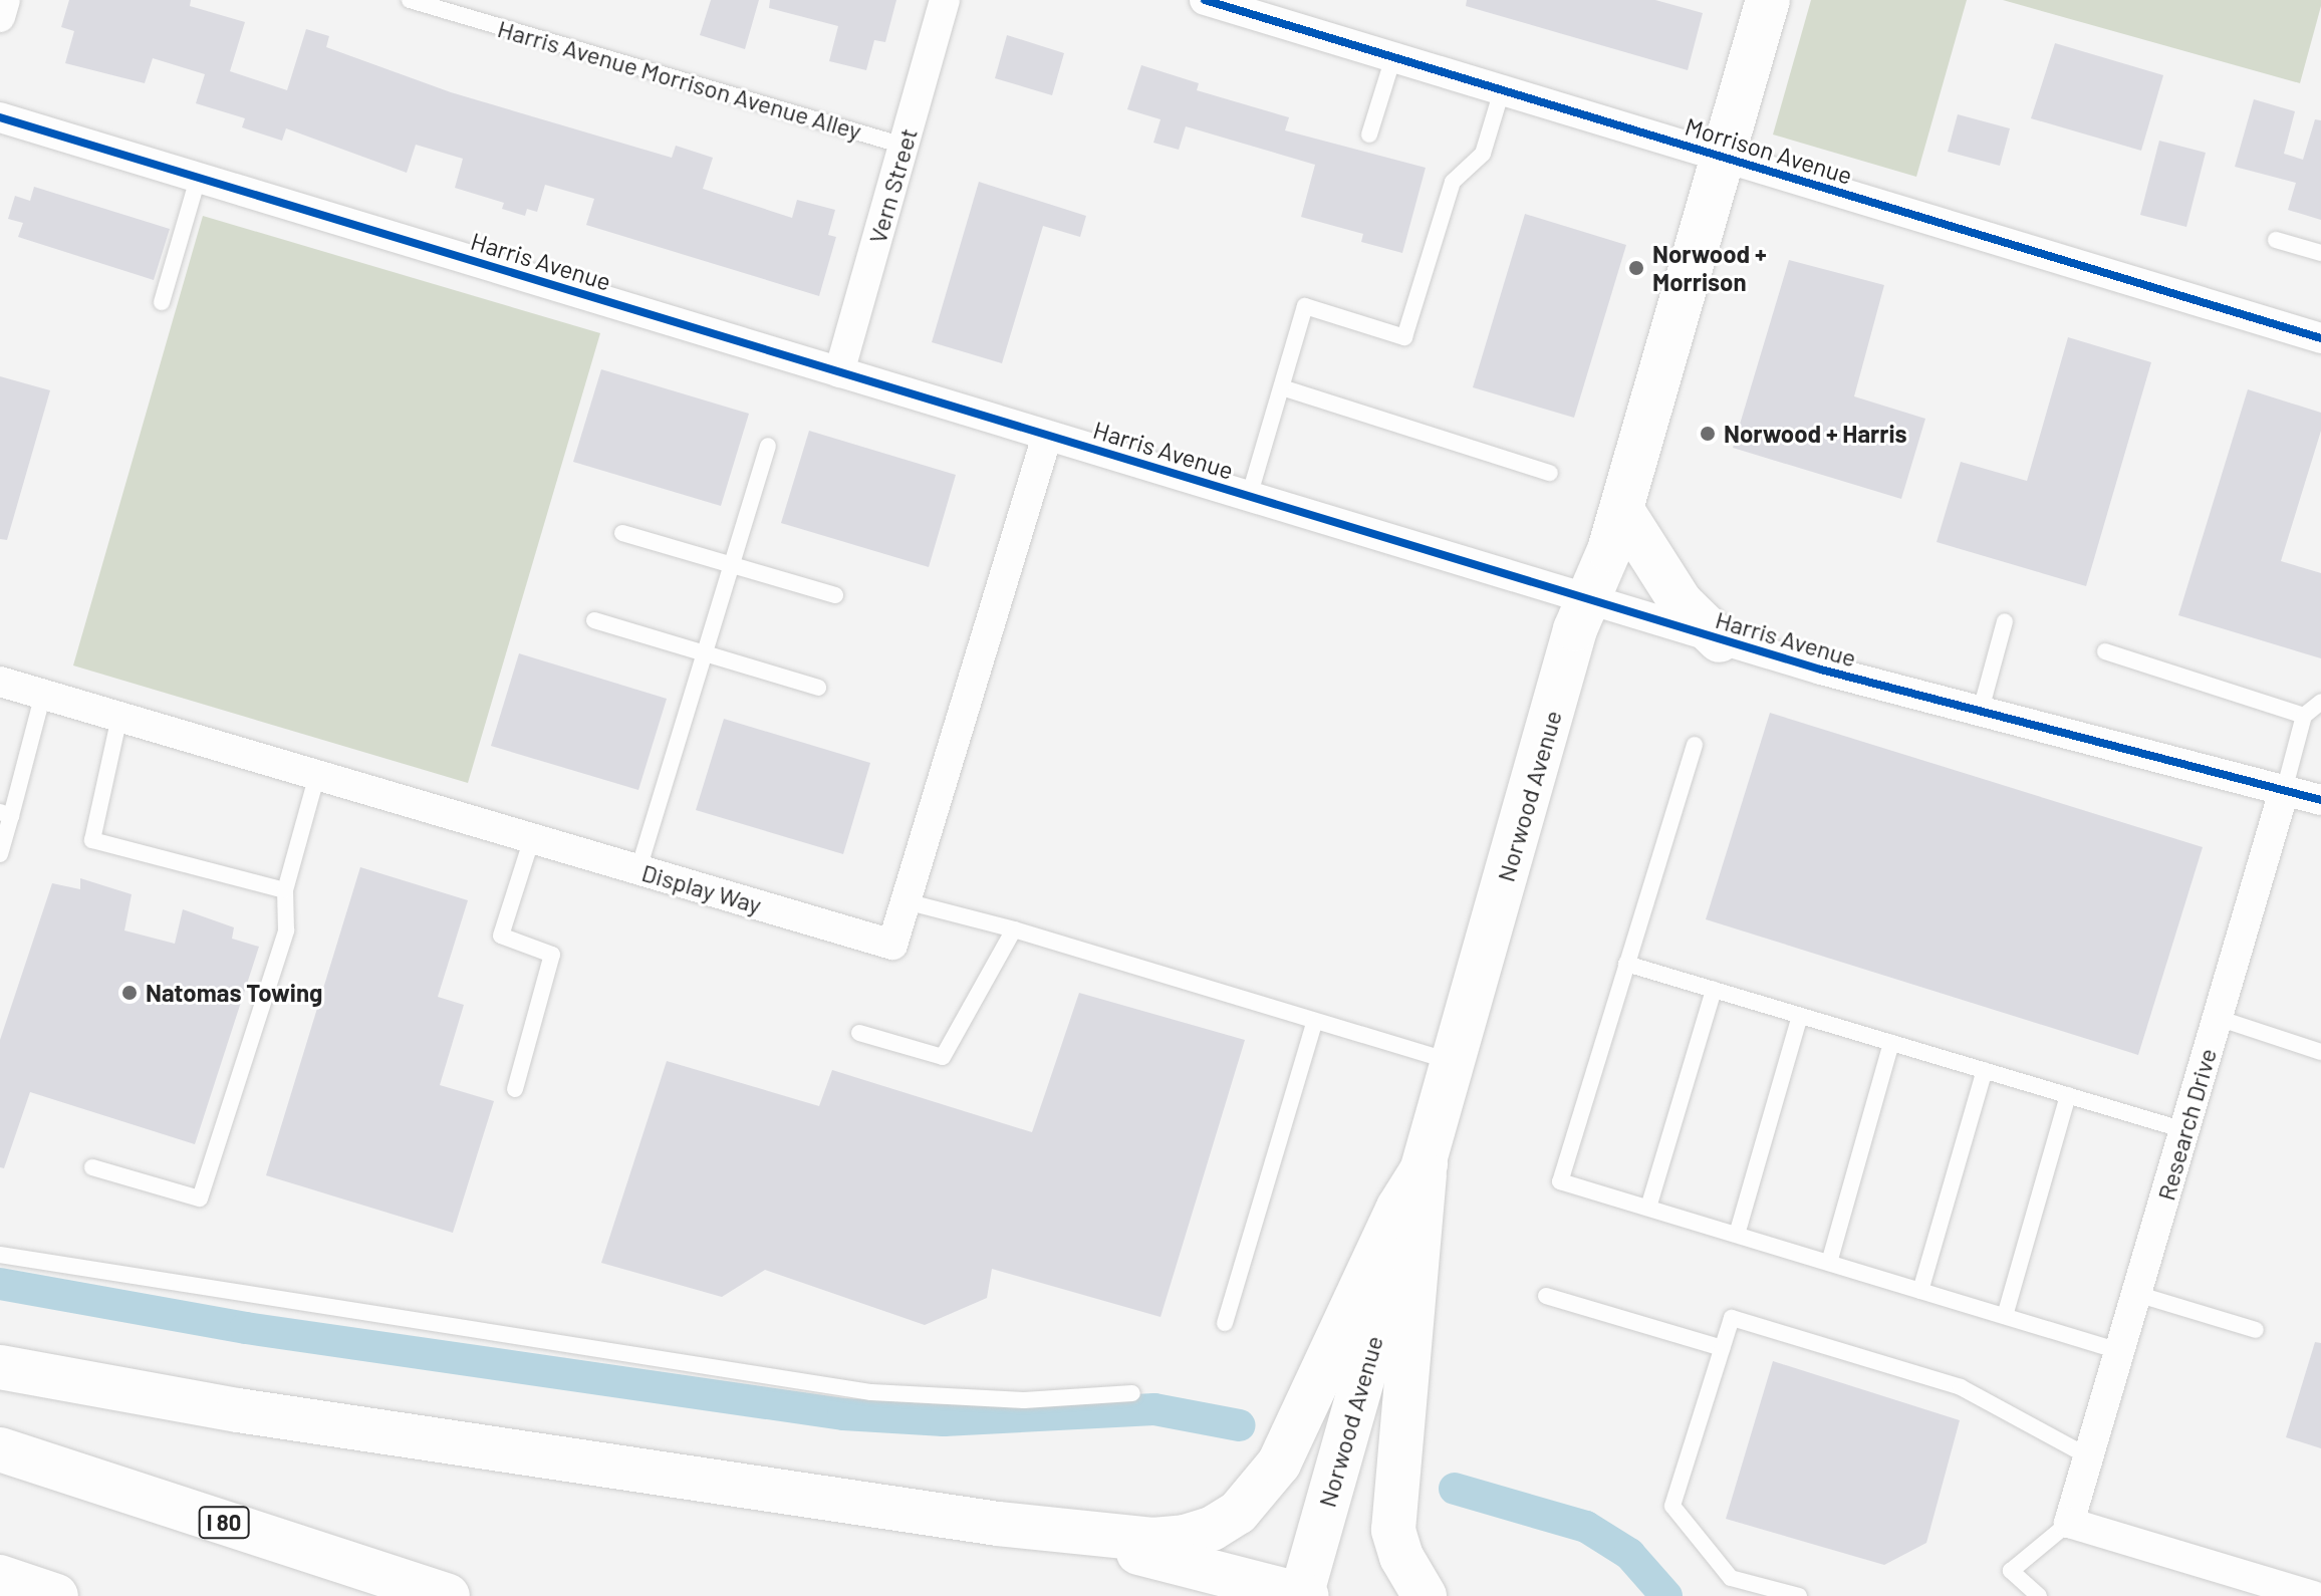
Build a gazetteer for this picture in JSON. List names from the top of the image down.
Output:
{
  "streets": {
    "main road": ["Norwood Avenue", "I 80"],
    "street": [
      "Morrison Avenue",
      "Vern Street",
      "Harris Avenue",
      "Display Way",
      "Research Drive"
    ],
    "lane": ["Harris Avenue Morrison Avenue Alley"]
  },
  "crossings": [
    ["Harris Avenue Morrison Avenue Alley", "Vern Street"],
    ["Morrison Avenue", "Norwood Avenue"],
    ["Vern Street", "Harris Avenue"],
    ["Harris Avenue", "Norwood Avenue"],
    ["Harris Avenue", "Display Way"],
    ["Harris Avenue", "Research Drive"]
  ],
  "places": ["Norwood + Morrison", "Norwood + Harris", "Natomas Towing"]
}
